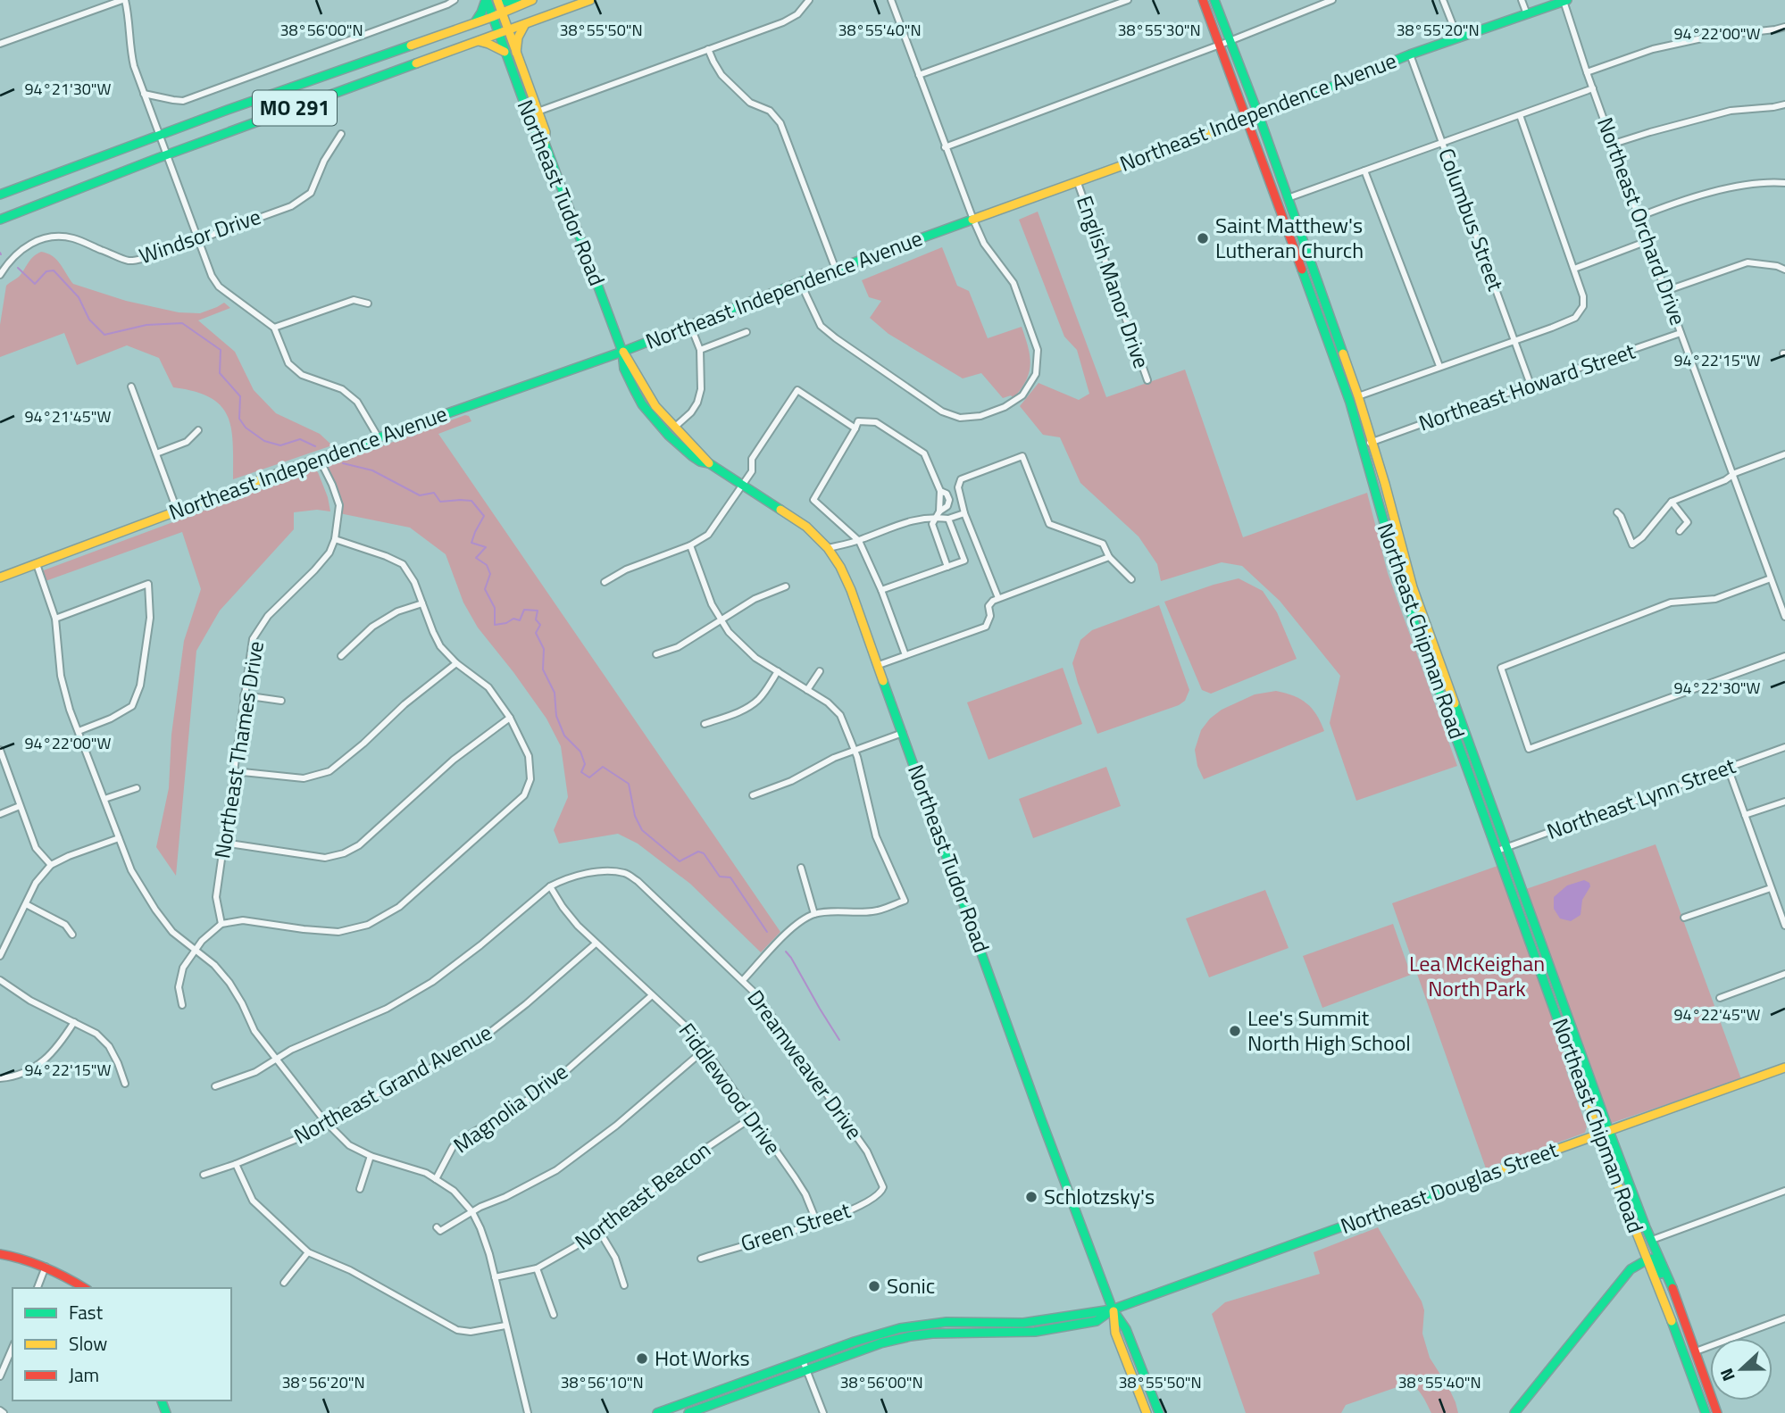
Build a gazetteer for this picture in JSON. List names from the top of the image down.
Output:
{
  "streets": {
    "main road": [
      "MO 291",
      "Northeast Independence Avenue",
      "Northeast Tudor Road",
      "Northeast Chipman Road",
      "Northeast Douglas Street"
    ],
    "street": [
      "Columbus Street",
      "Northeast Orchard Drive",
      "Windsor Drive",
      "English Manor Drive",
      "Northeast Howard Street",
      "Northeast Thames Drive",
      "Northeast Lynn Street",
      "Dreamweaver Drive",
      "Northeast Grand Avenue",
      "Fiddlewood Drive",
      "Magnolia Drive",
      "Northeast Beacon",
      "Green Street"
    ]
  },
  "crossings": [
    ["MO 291", "Northeast Tudor Road"],
    ["Northeast Independence Avenue", "Northeast Tudor Road"],
    ["Northeast Independence Avenue", "Columbus Street"],
    ["Northeast Independence Avenue", "Northeast Orchard Drive"],
    ["Northeast Independence Avenue", "English Manor Drive"],
    ["Northeast Independence Avenue", "Northeast Chipman Road"],
    ["Northeast Independence Avenue", "Northeast Thames Drive"],
    ["Northeast Tudor Road", "Northeast Douglas Street"],
    ["Columbus Street", "Northeast Howard Street"],
    ["Northeast Orchard Drive", "Northeast Howard Street"],
    ["Northeast Howard Street", "Northeast Chipman Road"],
    ["Northeast Chipman Road", "Northeast Lynn Street"],
    ["Northeast Chipman Road", "Northeast Douglas Street"],
    ["Dreamweaver Drive", "Fiddlewood Drive"],
    ["Dreamweaver Drive", "Green Street"],
    ["Northeast Grand Avenue", "Fiddlewood Drive"],
    ["Fiddlewood Drive", "Magnolia Drive"],
    ["Fiddlewood Drive", "Northeast Beacon"],
    ["Fiddlewood Drive", "Green Street"]
  ],
  "parks": ["Lea McKeighan North Park"],
  "places": [
    "Saint Matthew's Lutheran Church",
    "Lee's Summit North High School",
    "Schlotzsky's",
    "Sonic",
    "Hot Works"
  ],
  "legend": ["Fast", "Slow", "Jam"],
  "north": "left",
  "coordinates": [
    "38°56'00\"N",
    "38°55'30\"N",
    "38°55'20\"N",
    "38°55'50\"N",
    "38°55'40\"N",
    "94°22'00\"W",
    "94°21'30\"W",
    "94°22'15\"W",
    "94°21'45\"W",
    "94°22'30\"W",
    "94°22'45\"W",
    "38°56'20\"N",
    "38°56'10\"N"
  ]
}
